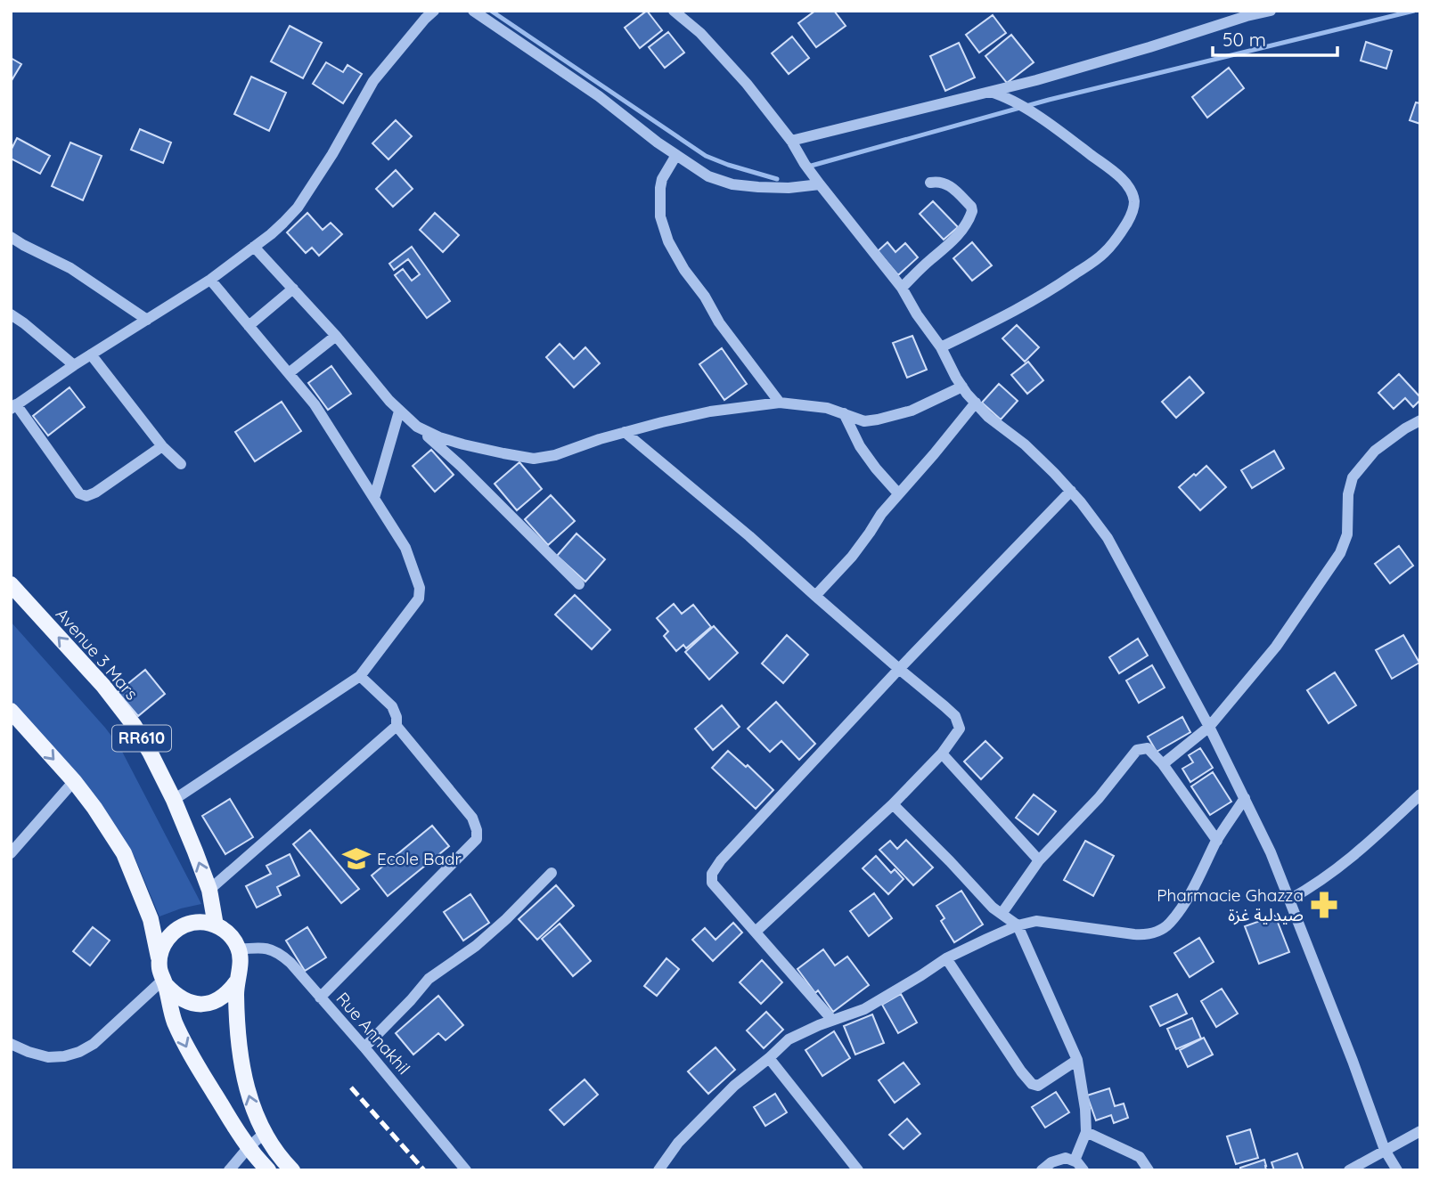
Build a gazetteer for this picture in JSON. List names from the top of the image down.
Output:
{
  "streets": {
    "main road": ["Avenue 3 Mars", "RR610"],
    "street": ["Rue Annakhil"]
  },
  "crossings": [
    ["Avenue 3 Mars", "Rue Annakhil"]
  ],
  "places": {
    "school or university": ["Ecole Badr"],
    "pharmacy": ["Pharmacie Ghazza صيدلية غزة"]
  },
  "scale_bar": "50 m"
}
